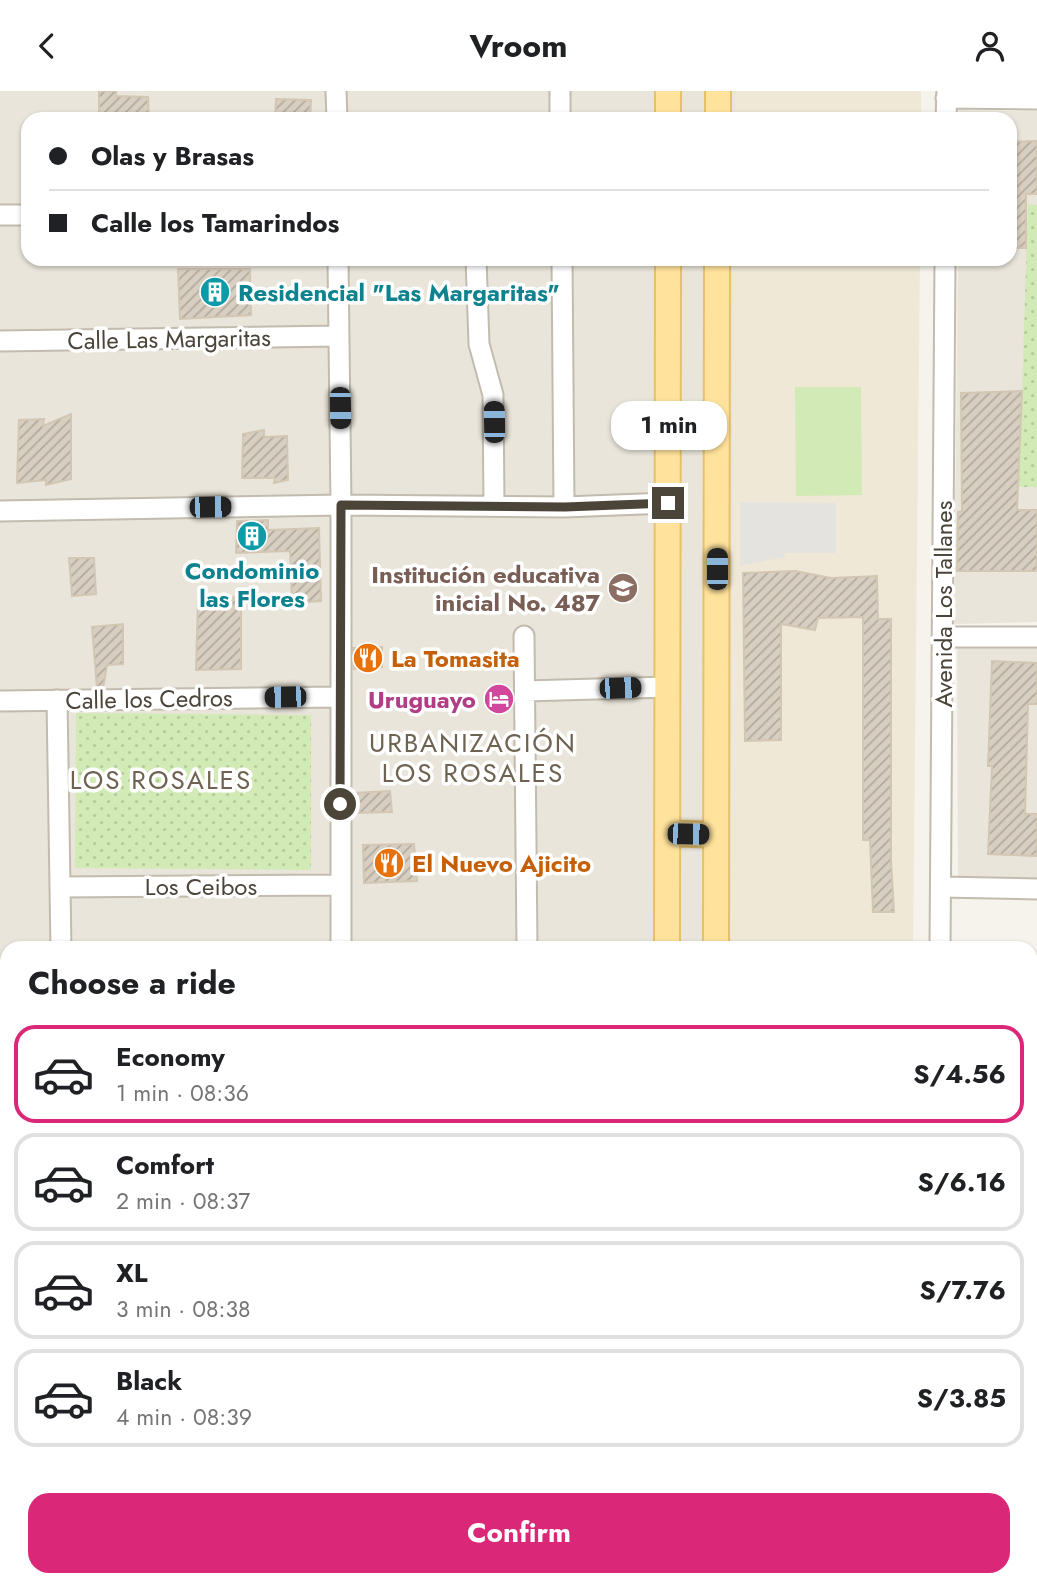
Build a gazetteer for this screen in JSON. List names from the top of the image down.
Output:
{
  "streets": {
    "street": [
      "Calle Las Margaritas",
      "Avenida Los Tallanes",
      "Calle los Cedros",
      "Los Ceibos"
    ]
  },
  "districts": ["URBANIZACIÓN LOS ROSALES", "LOS ROSALES"],
  "places": {
    "building": ["Residencial \"Las Margaritas\"", "Condominio las Flores"],
    "school or university": ["Institución educativa inicial No. 487"],
    "restaurant": ["La Tomasita", "El Nuevo Ajicito"],
    "hotel": ["Uruguayo"]
  },
  "page": {
    "header": "Vroom",
    "banner": ["Olas y Brasas", "Calle los Tamarindos"],
    "bubble": "1 min",
    "heading": "Choose a ride",
    "list": [
      {
        "name": "Economy",
        "note": "1 min · 08:36",
        "value": "S/4.56"
      },
      {
        "name": "Comfort",
        "note": "2 min · 08:37",
        "value": "S/6.16"
      },
      {
        "name": "XL",
        "note": "3 min · 08:38",
        "value": "S/7.76"
      },
      {
        "name": "Black",
        "note": "4 min · 08:39",
        "value": "S/3.85"
      }
    ],
    "buttons": "Confirm"
  }
}
